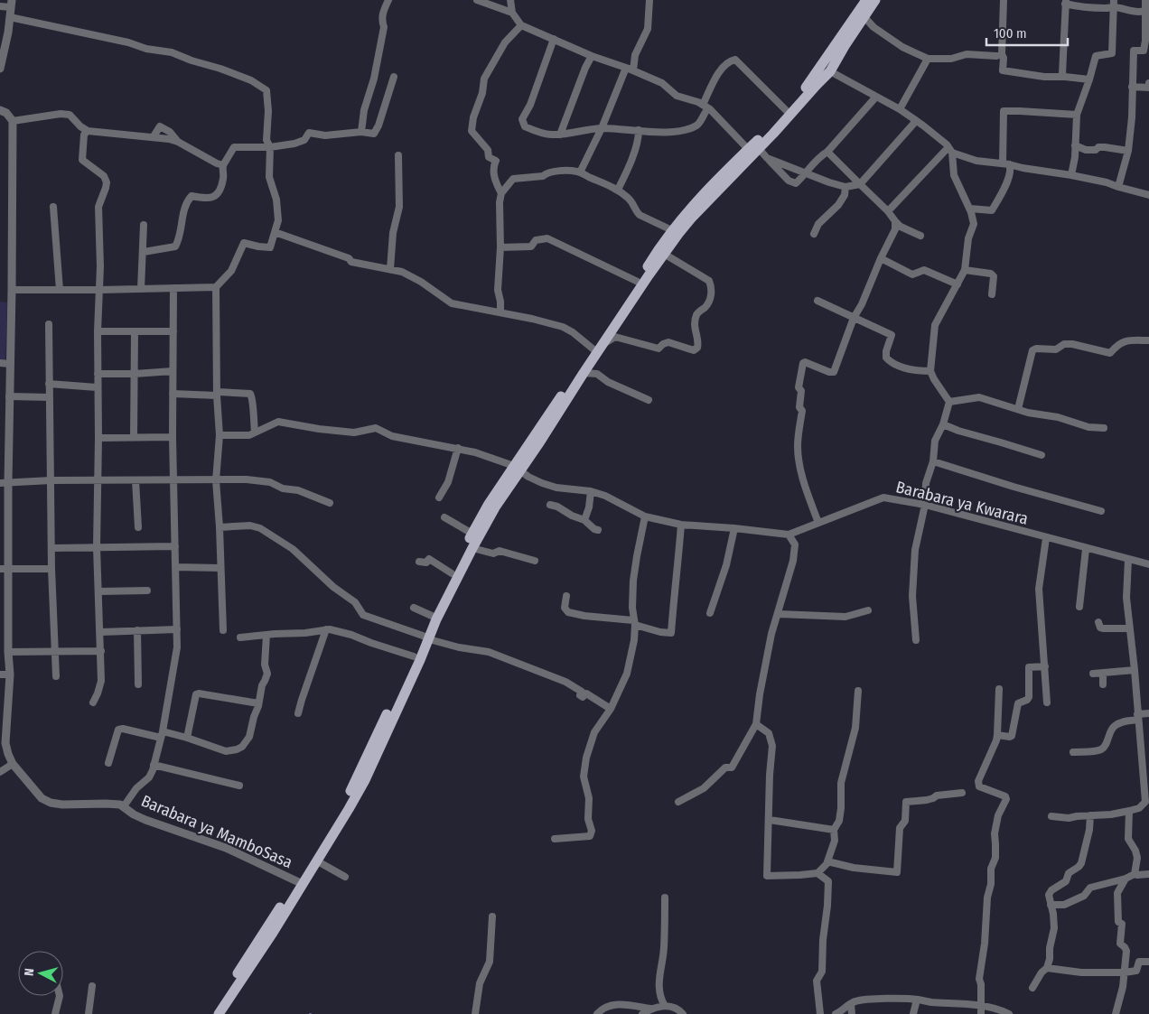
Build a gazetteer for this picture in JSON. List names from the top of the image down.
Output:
{
  "streets": {
    "street": ["Barabara ya Kwarara", "Barabara ya MamboSasa"]
  },
  "scale_bar": "100 m",
  "north": "left"
}
